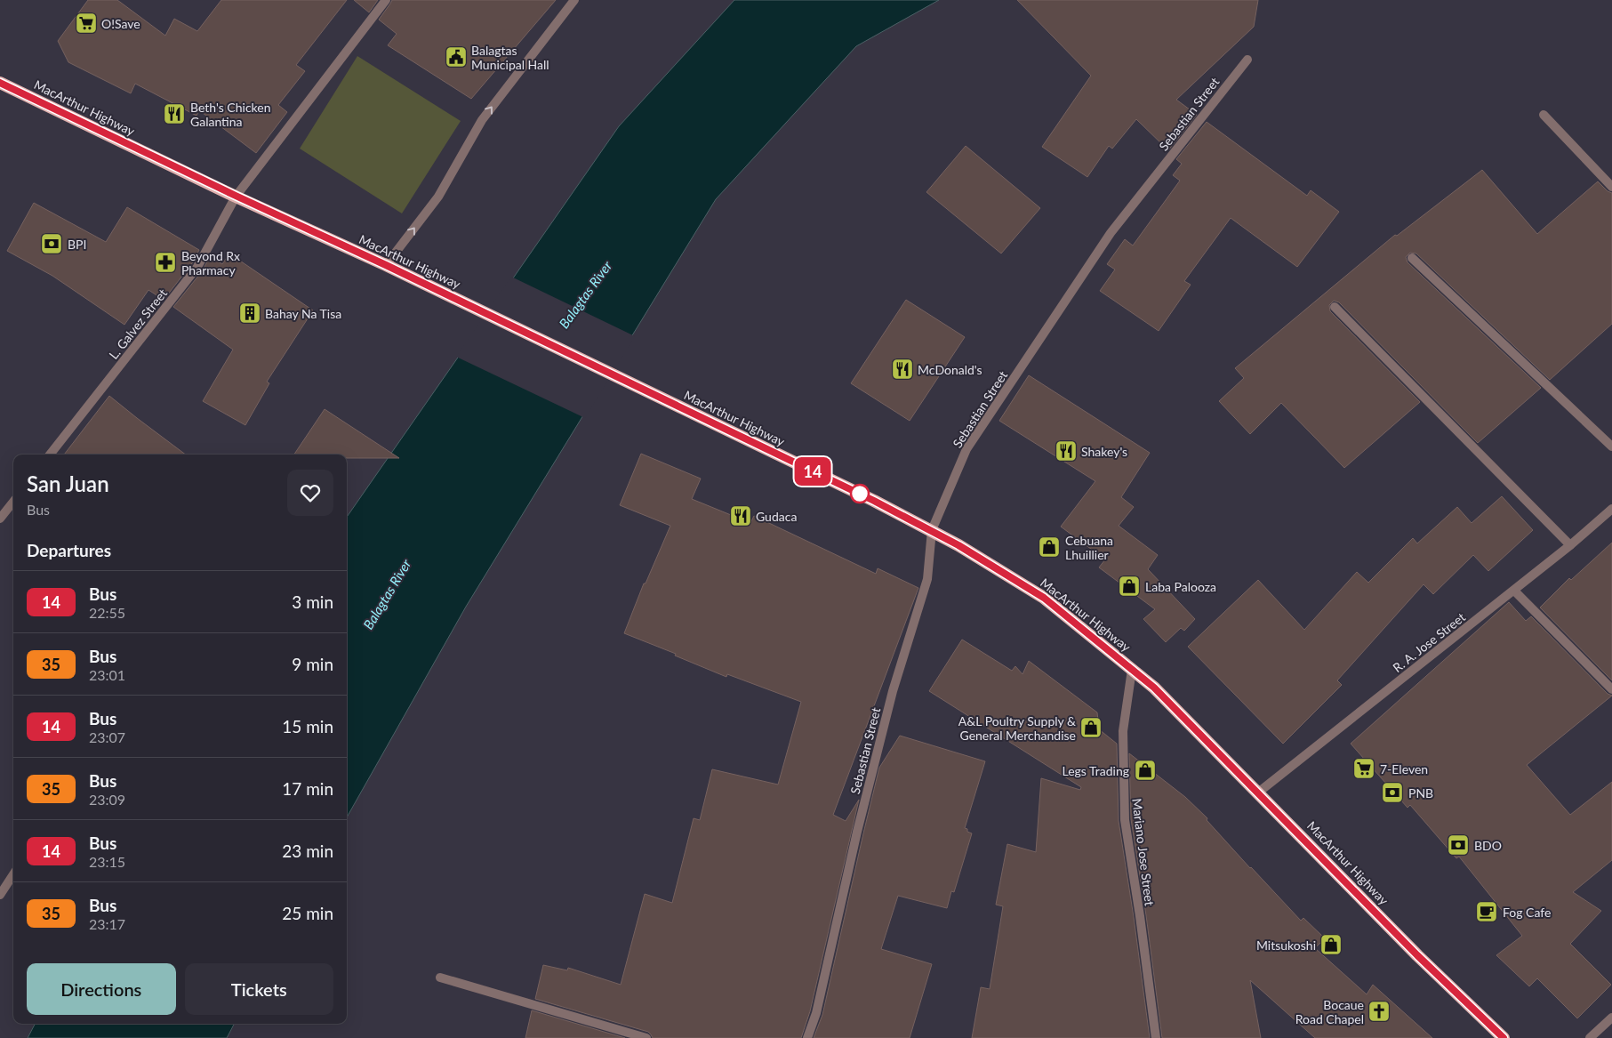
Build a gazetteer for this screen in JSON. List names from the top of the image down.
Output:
{
  "streets": {
    "highway": ["MacArthur Highway"],
    "street": [
      "Sebastian Street",
      "L. Galvez Street",
      "R. A. Jose Street",
      "Mariano Jose Street"
    ]
  },
  "crossings": [
    ["MacArthur Highway", "Sebastian Street"],
    ["MacArthur Highway", "L. Galvez Street"],
    ["MacArthur Highway", "R. A. Jose Street"],
    ["MacArthur Highway", "Mariano Jose Street"]
  ],
  "water": ["Balagtas River"],
  "places": {
    "supermarket": ["O!Save", "7-Eleven"],
    "public building": ["Balagtas Municipal Hall"],
    "restaurant": [
      "Beth's Chicken Galantina",
      "McDonald's",
      "Shakey's",
      "Gudaca"
    ],
    "bank": ["BPI", "PNB", "BDO"],
    "pharmacy": ["Beyond Rx Pharmacy"],
    "building": ["Bahay Na Tisa"],
    "shop": [
      "Cebuana Lhuillier",
      "Laba Palooza",
      "A&L Poultry Supply & General Merchandise",
      "Legs Trading",
      "Mitsukoshi"
    ],
    "cafe": ["Fog Cafe"],
    "church": ["Bocaue Road Chapel"]
  },
  "lines": ["bus line 14"],
  "page": {
    "on_map": "14",
    "heading": [
      ["San Juan", "Bus"],
      "Departures"
    ],
    "list": [
      {
        "mark": "14",
        "name": "Bus",
        "note": "22:55",
        "value": "3 min"
      },
      {
        "mark": "35",
        "name": "Bus",
        "note": "23:01",
        "value": "9 min"
      },
      {
        "mark": "14",
        "name": "Bus",
        "note": "23:07",
        "value": "15 min"
      },
      {
        "mark": "35",
        "name": "Bus",
        "note": "23:09",
        "value": "17 min"
      },
      {
        "mark": "14",
        "name": "Bus",
        "note": "23:15",
        "value": "23 min"
      },
      {
        "mark": "35",
        "name": "Bus",
        "note": "23:17",
        "value": "25 min"
      }
    ],
    "buttons": ["Directions", "Tickets"]
  }
}
